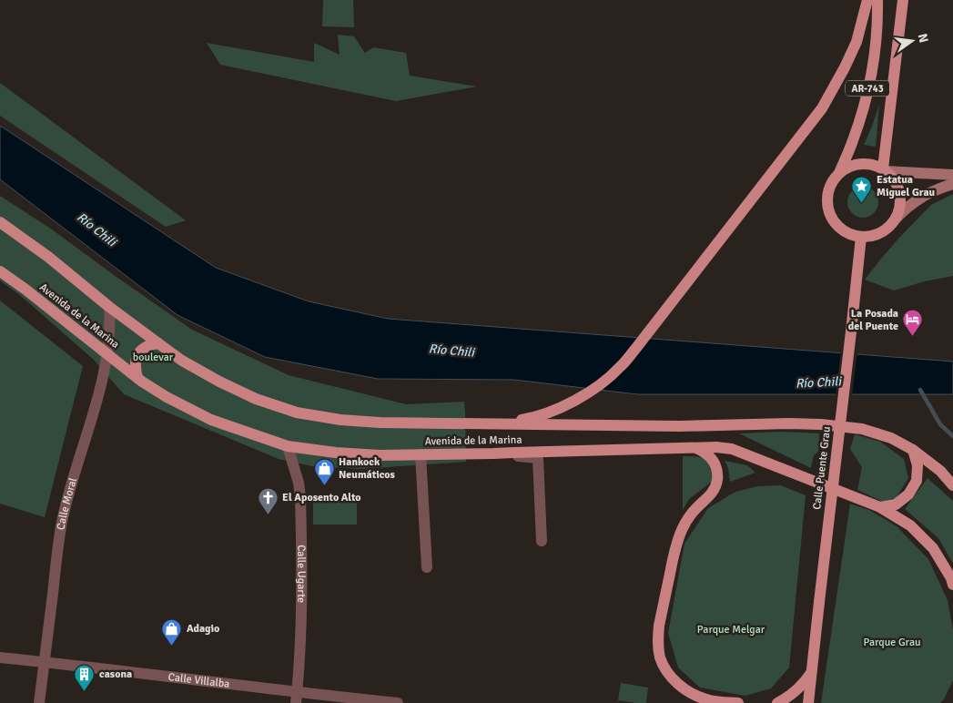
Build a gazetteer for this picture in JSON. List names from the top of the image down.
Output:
{
  "streets": {
    "main road": ["AR-743", "Avenida de la Marina", "Calle Puente Grau"],
    "street": ["Calle Moral", "Calle Ugarte", "Calle Villalba"]
  },
  "crossings": [
    ["AR-743", "Calle Puente Grau"],
    ["Avenida de la Marina", "Calle Moral"],
    ["Avenida de la Marina", "Calle Ugarte"],
    ["Calle Moral", "Calle Villalba"],
    ["Calle Ugarte", "Calle Villalba"]
  ],
  "water": ["Río Chili"],
  "parks": ["boulevar", "Parque Melgar", "Parque Grau"],
  "places": {
    "place": ["Estatua Miguel Grau"],
    "hotel": ["La Posada del Puente"],
    "shop": ["Hankock Neumáticos", "Adagio"],
    "church": ["El Aposento Alto"],
    "building": ["casona"]
  },
  "north": "right"
}
